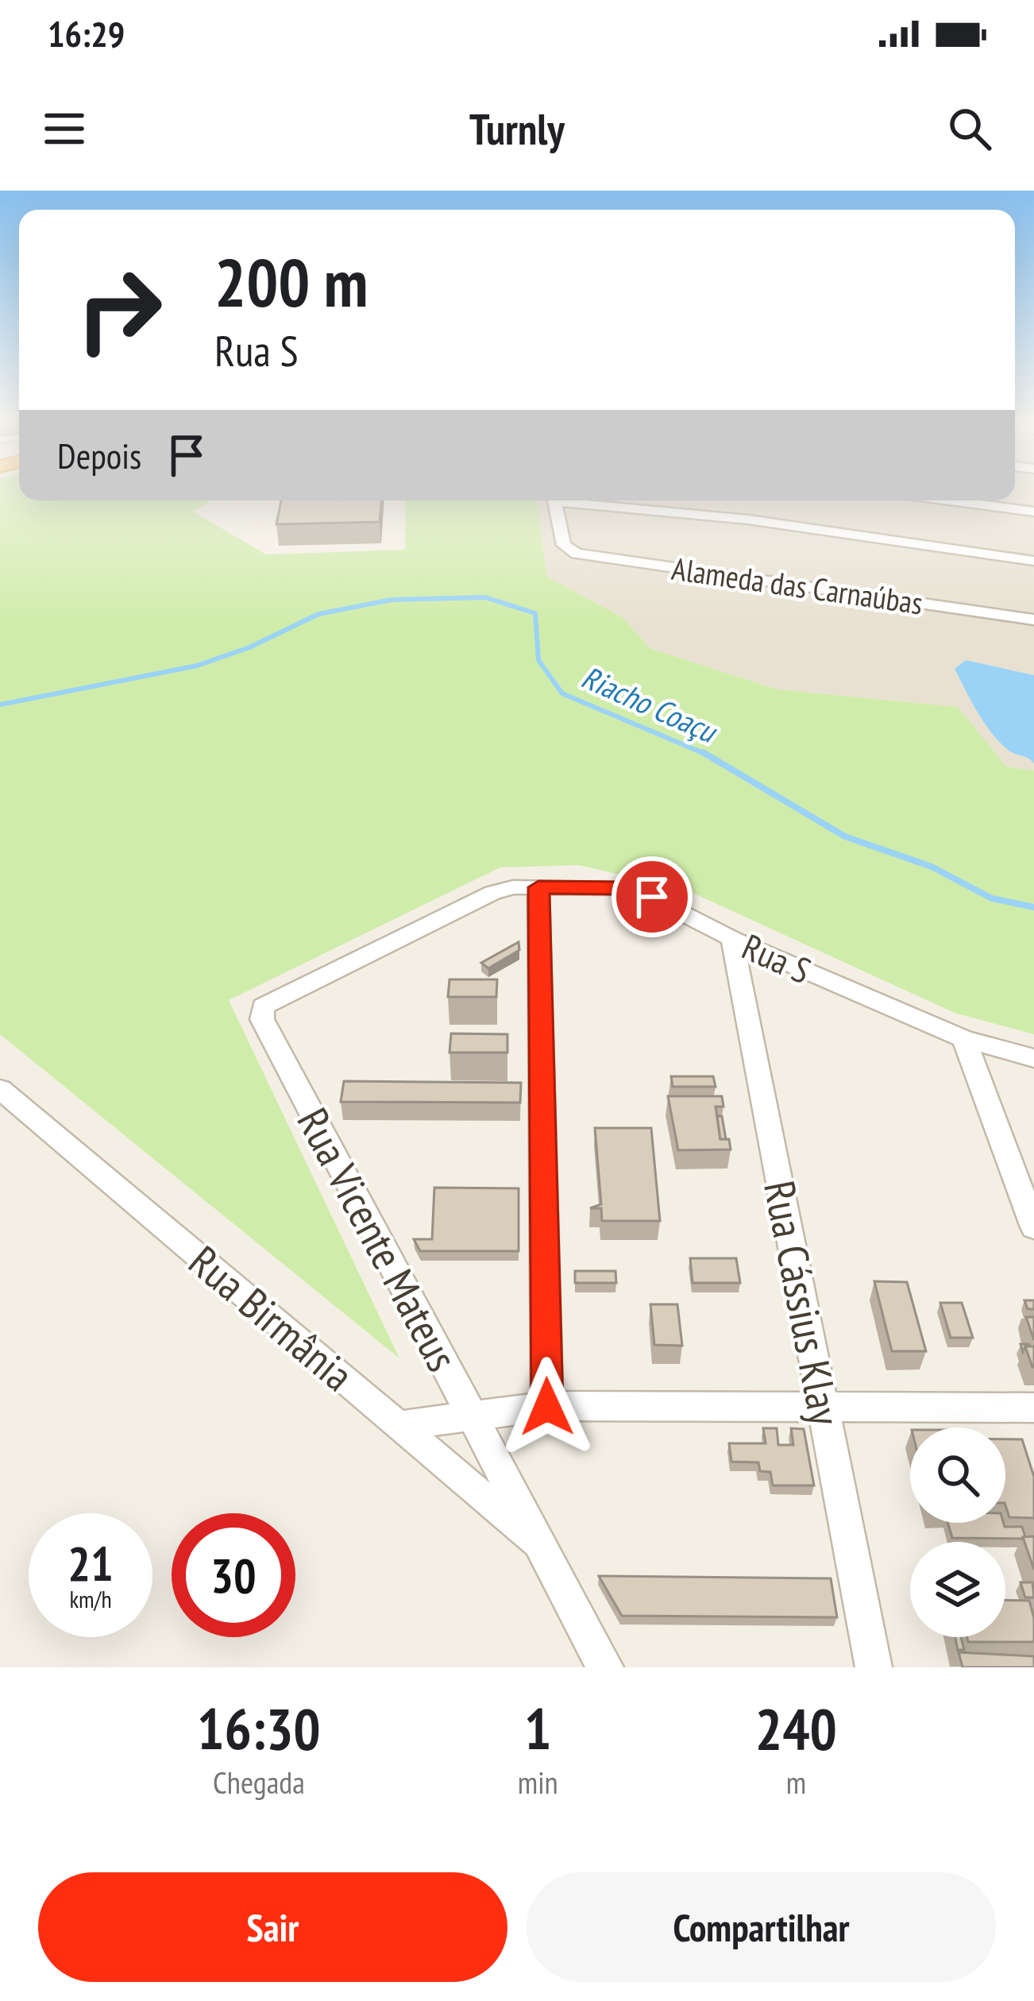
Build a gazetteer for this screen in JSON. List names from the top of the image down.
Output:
{
  "streets": {
    "street": [
      "Alameda das Carnaúbas",
      "Rua S",
      "Rua Vicente Mateus",
      "Rua Cássius Klay",
      "Rua Birmânia"
    ]
  },
  "crossings": [
    ["Rua S", "Rua Vicente Mateus"],
    ["Rua S", "Rua Cássius Klay"],
    ["Rua Vicente Mateus", "Rua Birmânia"]
  ],
  "water": ["Riacho Coaçu"],
  "page": {
    "status": "16:29",
    "header": "Turnly",
    "turn": ["200 m", "Rua S"],
    "then": "Depois",
    "speed": "21 km/h",
    "limit": "30",
    "eta": [
      "16:30",
      "Chegada",
      "1",
      "min",
      "240",
      "m"
    ],
    "buttons": ["Sair", "Compartilhar"]
  }
}
